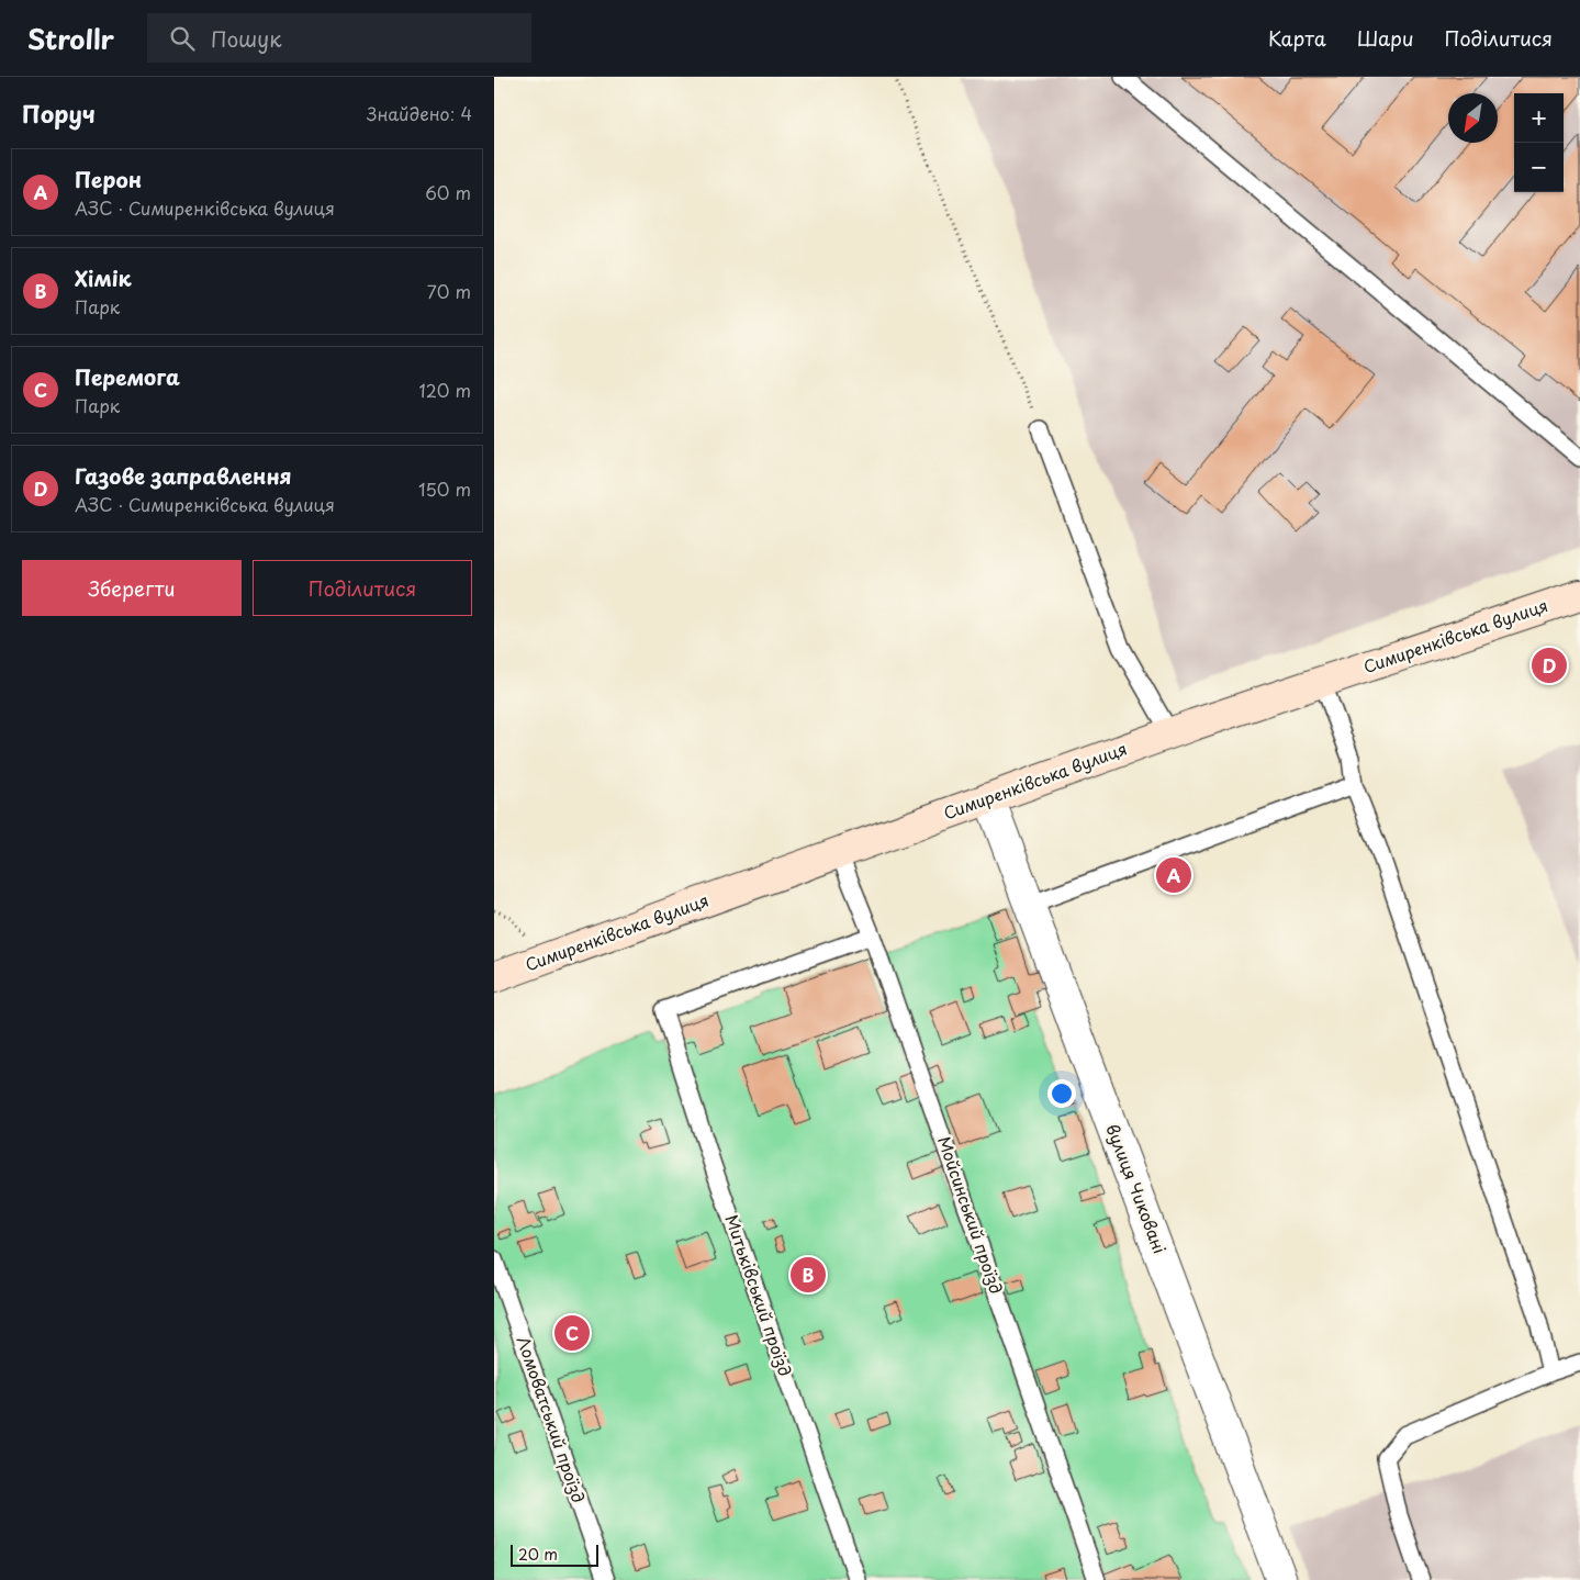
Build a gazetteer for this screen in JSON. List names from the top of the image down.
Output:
{
  "streets": {
    "main road": ["Симиренківська вулиця"],
    "street": ["вулиця Чиковані"],
    "lane": ["Мойсинський проїзд", "Митьківський проїзд", "Ломоватський проїзд"]
  },
  "crossings": [
    ["Симиренківська вулиця", "вулиця Чиковані"],
    ["Симиренківська вулиця", "Мойсинський проїзд"],
    ["Мойсинський проїзд", "Митьківський проїзд"]
  ],
  "scale_bar": "20 m",
  "north": "bottom left",
  "page": {
    "header": "Strollr",
    "search": "Пошук",
    "nav": ["Карта", "Шари", "Поділитися"],
    "heading": ["Поруч", "Знайдено: 4"],
    "map_buttons": ["+", "−"],
    "list": [
      {
        "mark": "A",
        "name": "Перон",
        "note": "АЗС · Симиренківська вулиця",
        "value": "60 m"
      },
      {
        "mark": "B",
        "name": "Хімік",
        "note": "Парк",
        "value": "70 m"
      },
      {
        "mark": "C",
        "name": "Перемога",
        "note": "Парк",
        "value": "120 m"
      },
      {
        "mark": "D",
        "name": "Газове заправлення",
        "note": "АЗС · Симиренківська вулиця",
        "value": "150 m"
      }
    ],
    "buttons": ["Зберегти", "Поділитися"],
    "pins": [
      "D",
      "A",
      "B",
      "C"
    ],
    "scale": "20 m"
  }
}
